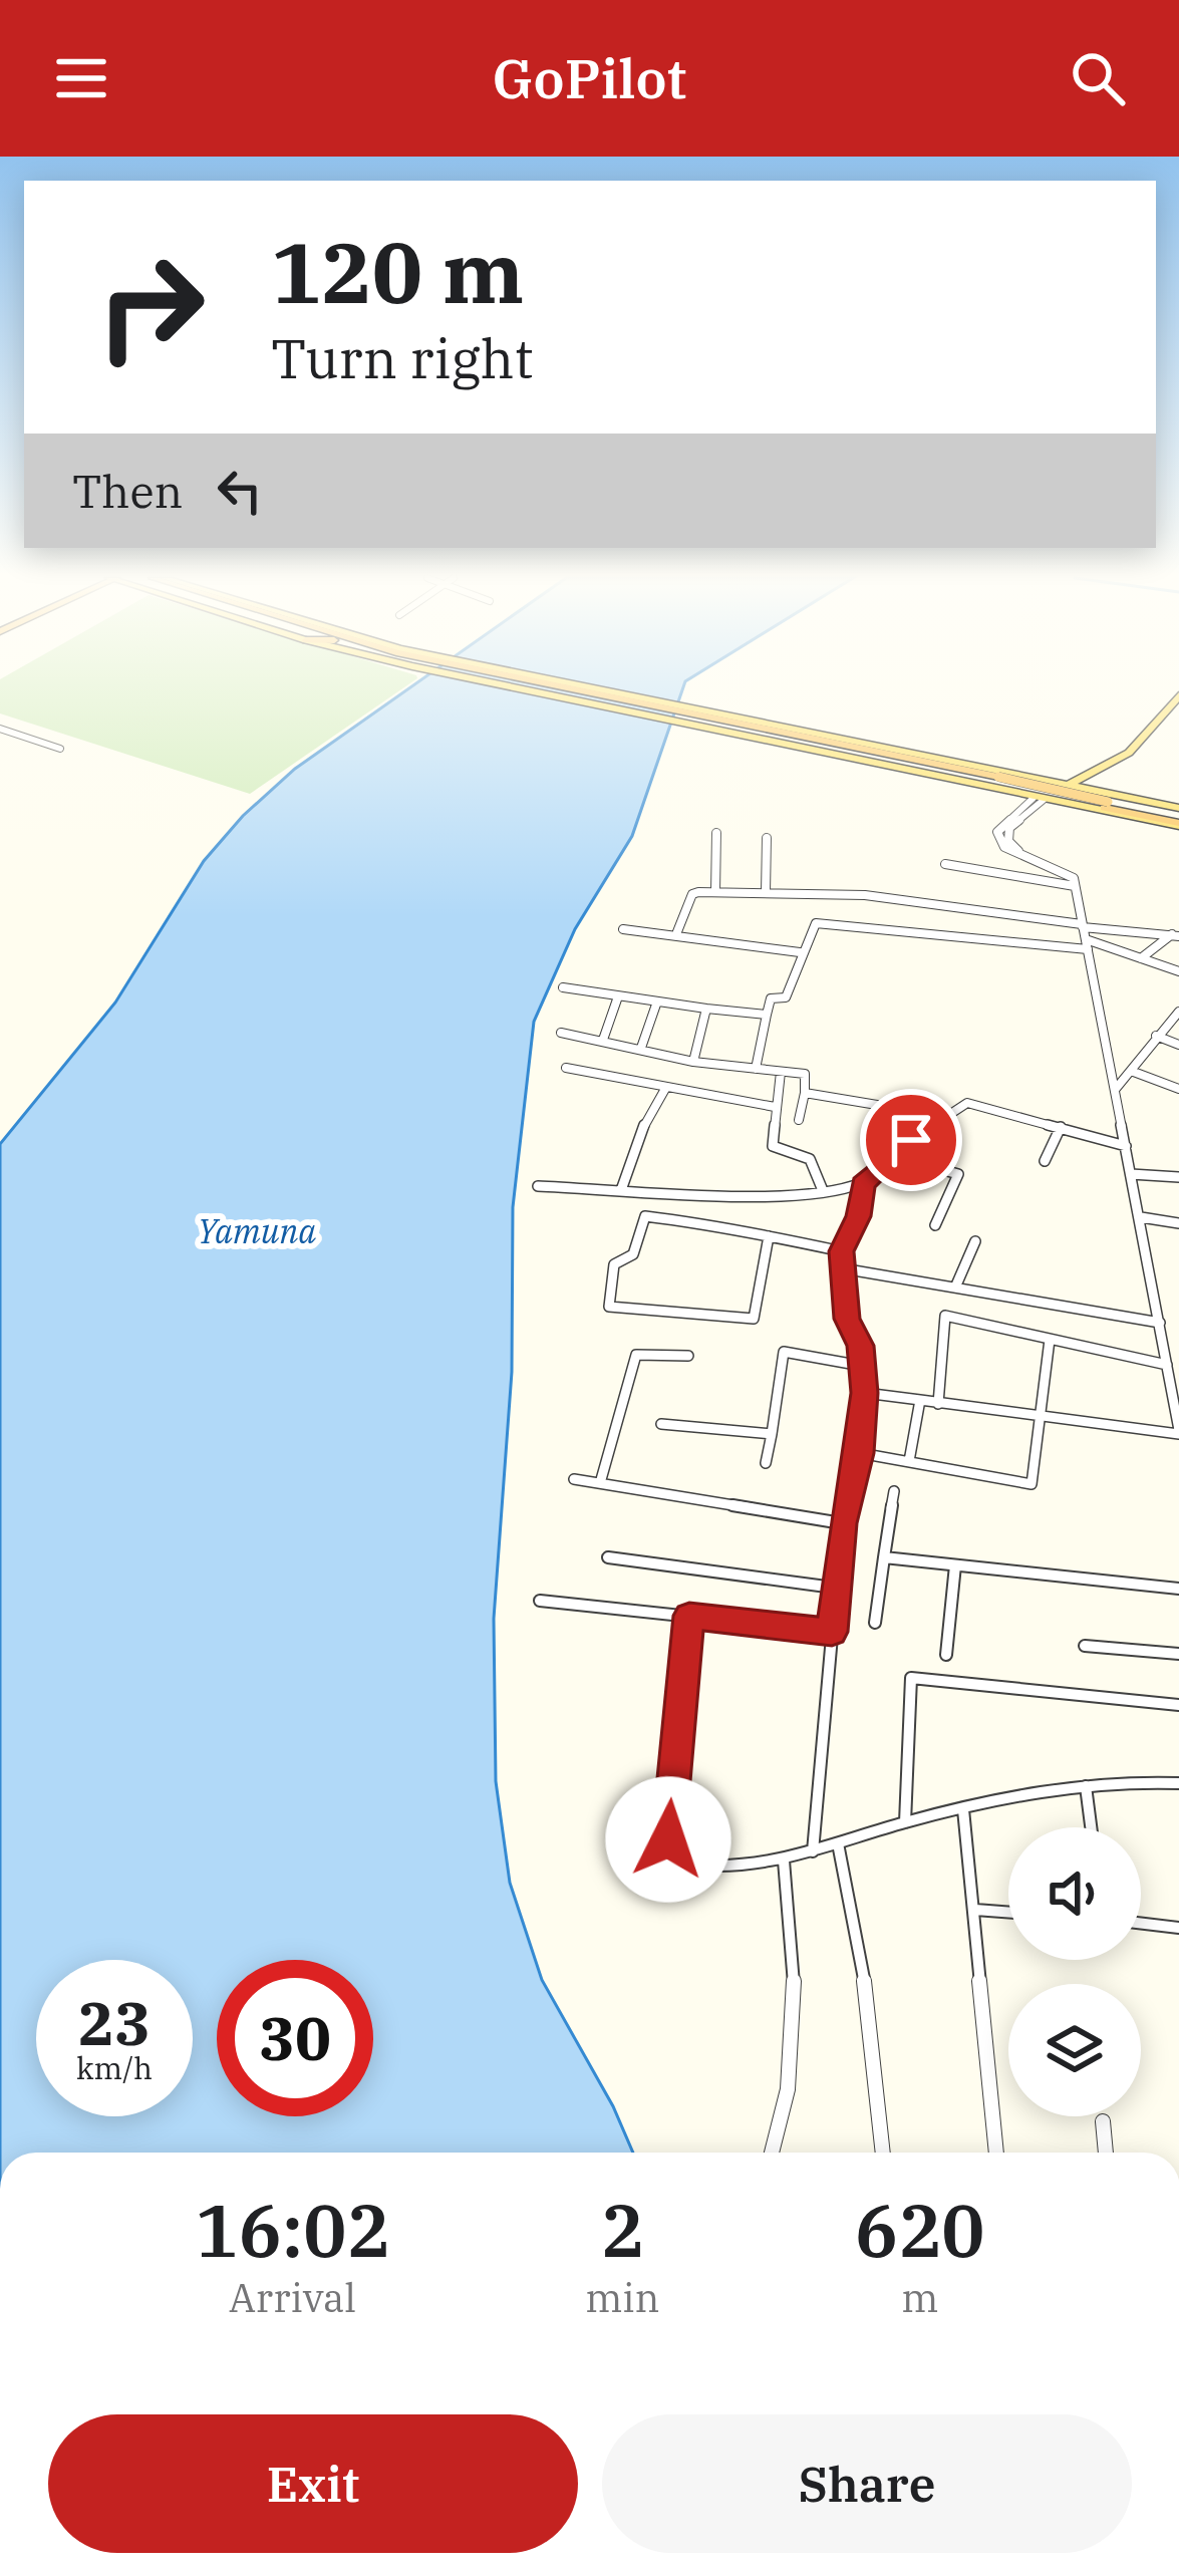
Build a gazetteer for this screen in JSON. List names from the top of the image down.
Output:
{
  "water": ["Yamuna"],
  "page": {
    "header": "GoPilot",
    "turn": ["120 m", "Turn right"],
    "then": "Then",
    "speed": "23 km/h",
    "limit": "30",
    "eta": [
      "16:02",
      "Arrival",
      "2",
      "min",
      "620",
      "m"
    ],
    "buttons": ["Exit", "Share"]
  }
}
